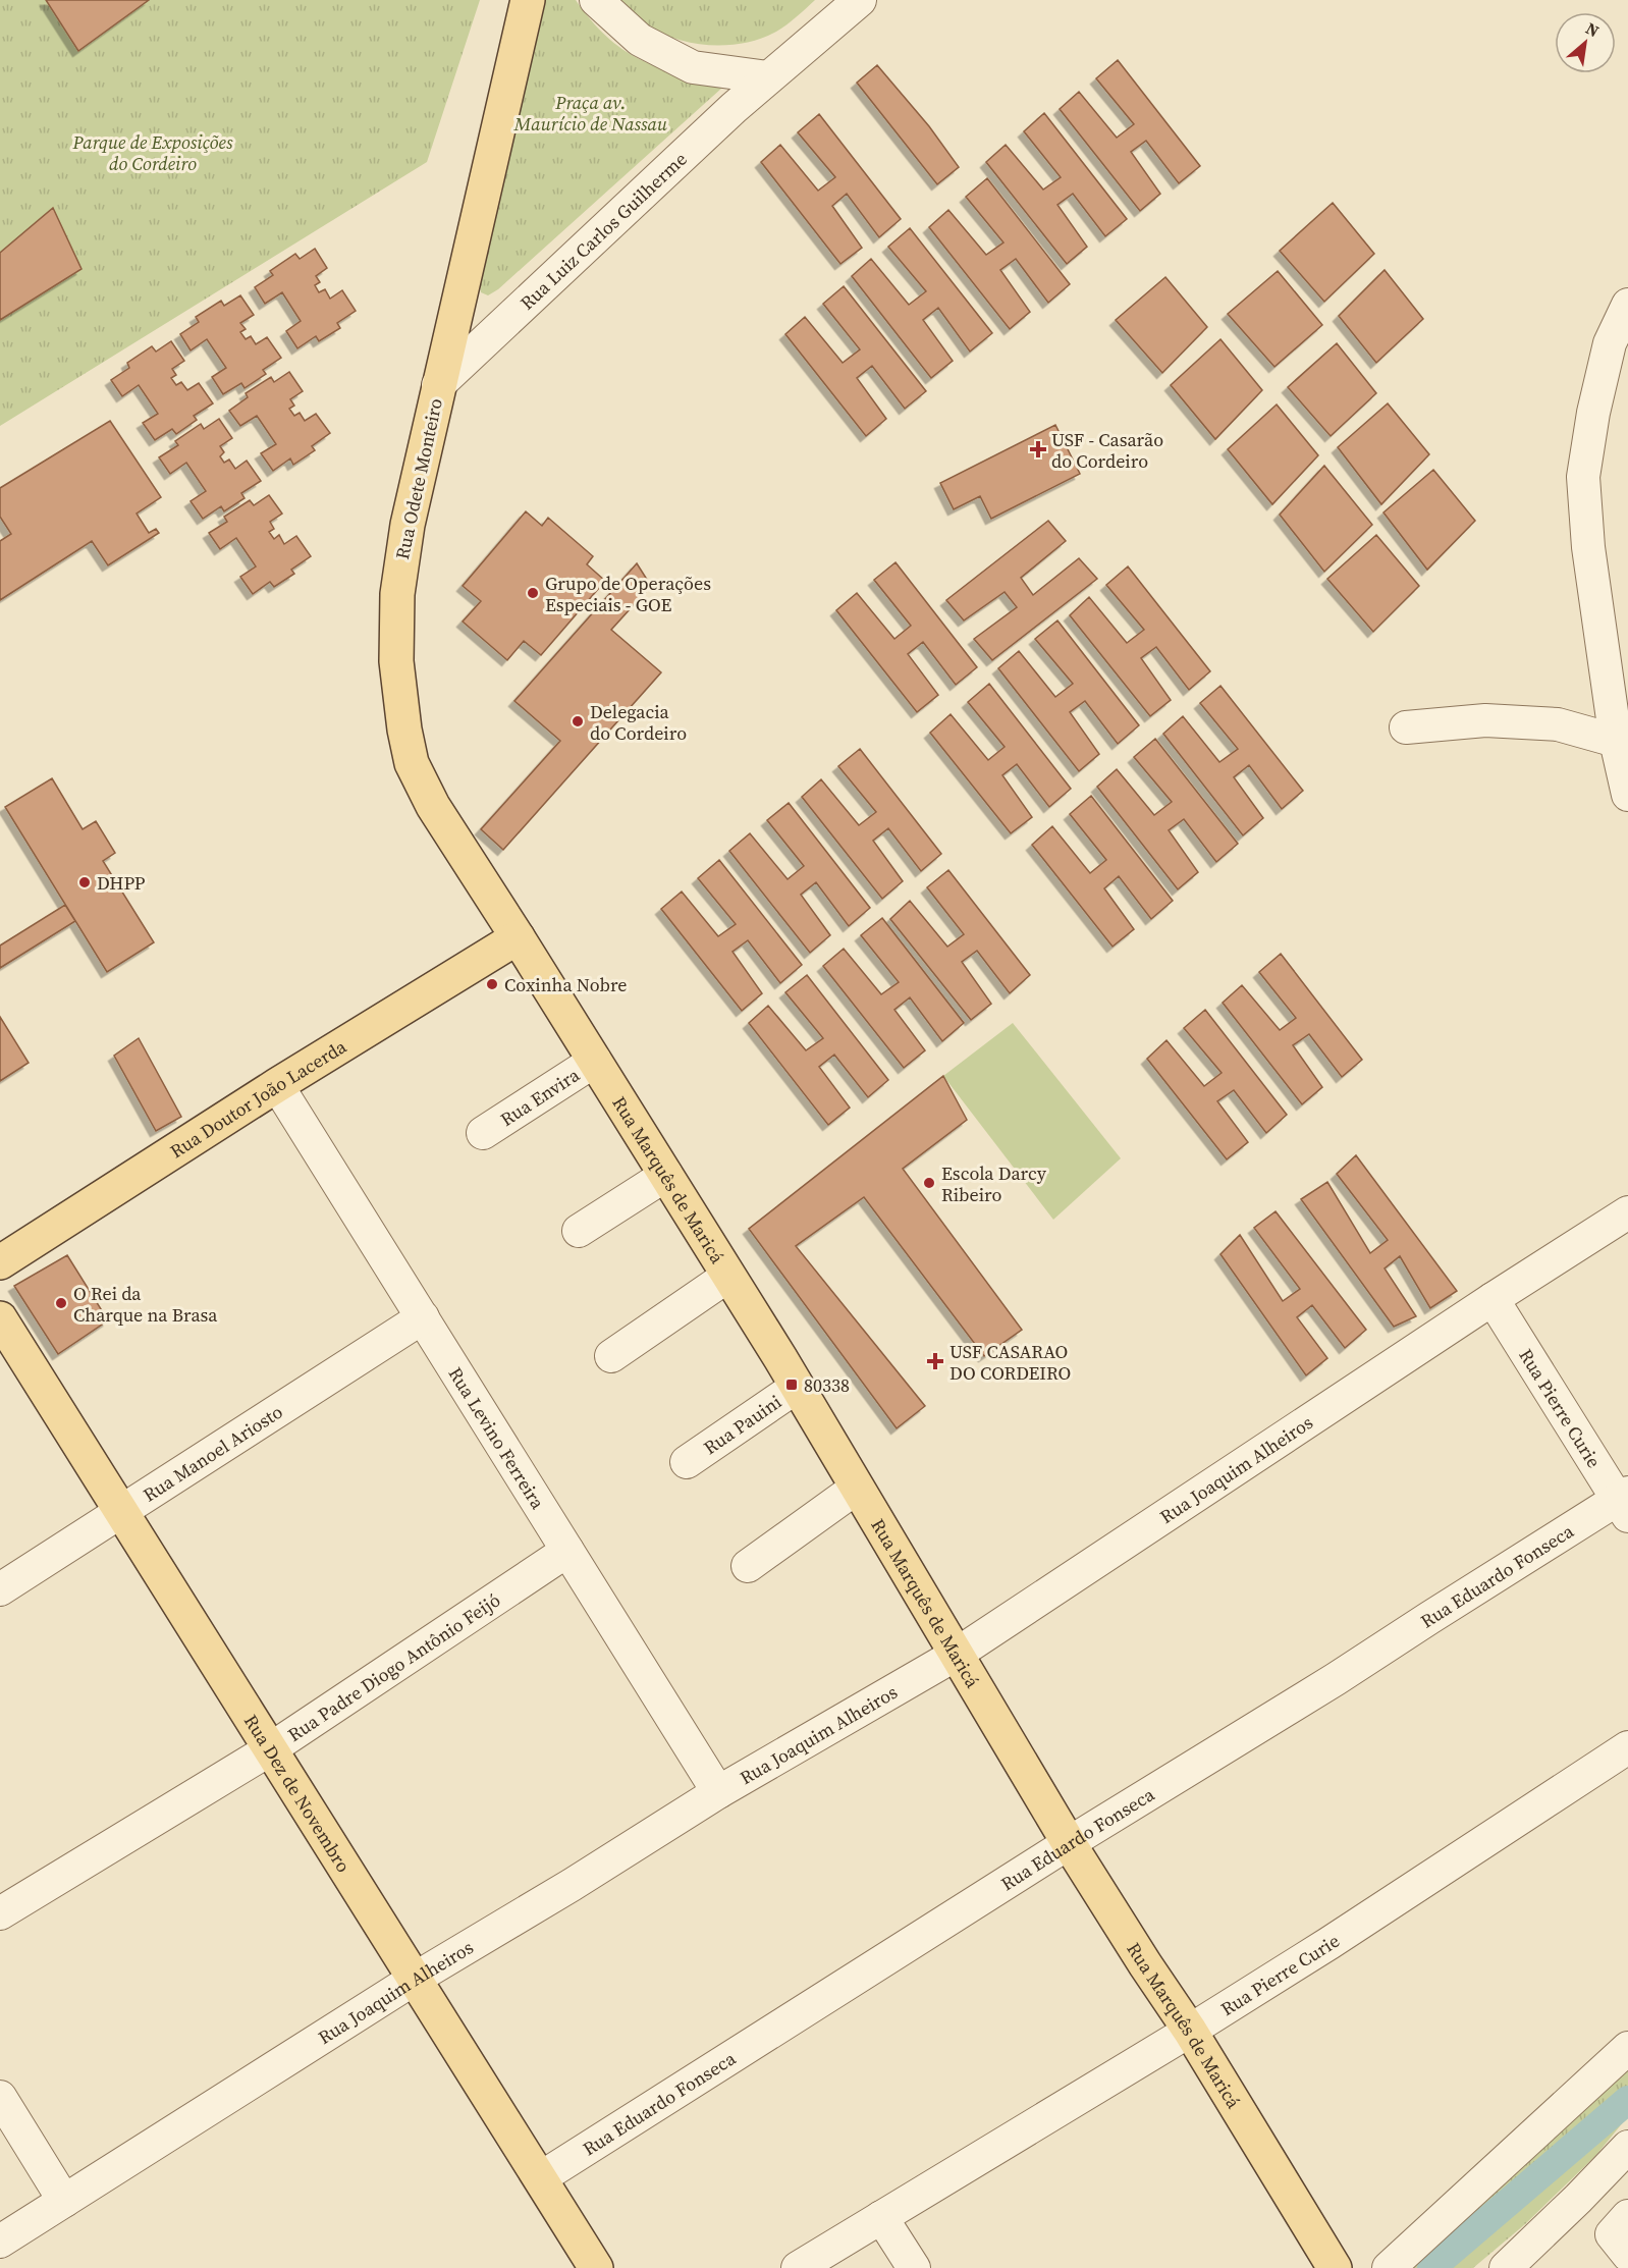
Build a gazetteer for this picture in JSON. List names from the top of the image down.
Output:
{
  "streets": {
    "main road": [
      "Rua Odete Monteiro",
      "Rua Doutor João Lacerda",
      "Rua Marquês de Maricá",
      "Rua Dez de Novembro"
    ],
    "street": [
      "Rua Luiz Carlos Guilherme",
      "Rua Envira",
      "Rua Pierre Curie",
      "Rua Pauini",
      "Rua Levino Ferreira",
      "Rua Manoel Ariosto",
      "Rua Joaquim Alheiros",
      "Rua Eduardo Fonseca",
      "Rua Padre Diogo Antônio Feijó"
    ]
  },
  "crossings": [
    ["Rua Luiz Carlos Guilherme", "Rua Odete Monteiro"],
    ["Rua Odete Monteiro", "Rua Doutor João Lacerda"],
    ["Rua Odete Monteiro", "Rua Marquês de Maricá"],
    ["Rua Envira", "Rua Marquês de Maricá"],
    ["Rua Doutor João Lacerda", "Rua Marquês de Maricá"],
    ["Rua Doutor João Lacerda", "Rua Levino Ferreira"],
    ["Rua Marquês de Maricá", "Rua Pierre Curie"],
    ["Rua Marquês de Maricá", "Rua Pauini"],
    ["Rua Marquês de Maricá", "Rua Joaquim Alheiros"],
    ["Rua Marquês de Maricá", "Rua Eduardo Fonseca"],
    ["Rua Pierre Curie", "Rua Joaquim Alheiros"],
    ["Rua Pierre Curie", "Rua Eduardo Fonseca"],
    ["Rua Levino Ferreira", "Rua Manoel Ariosto"],
    ["Rua Levino Ferreira", "Rua Joaquim Alheiros"],
    ["Rua Levino Ferreira", "Rua Padre Diogo Antônio Feijó"],
    ["Rua Manoel Ariosto", "Rua Dez de Novembro"],
    ["Rua Joaquim Alheiros", "Rua Dez de Novembro"],
    ["Rua Eduardo Fonseca", "Rua Dez de Novembro"],
    ["Rua Padre Diogo Antônio Feijó", "Rua Dez de Novembro"]
  ],
  "parks": ["Praça av. Maurício de Nassau", "Parque de Exposições do Cordeiro"],
  "places": {
    "health": ["USF - Casarão do Cordeiro", "USF CASARAO DO CORDEIRO"],
    "other": [
      "Grupo de Operações Especiais - GOE",
      "Delegacia do Cordeiro",
      "DHPP",
      "Coxinha Nobre",
      "Escola Darcy Ribeiro",
      "O Rei da Charque na Brasa"
    ],
    "transit": ["80338"]
  },
  "north": "top right"
}
